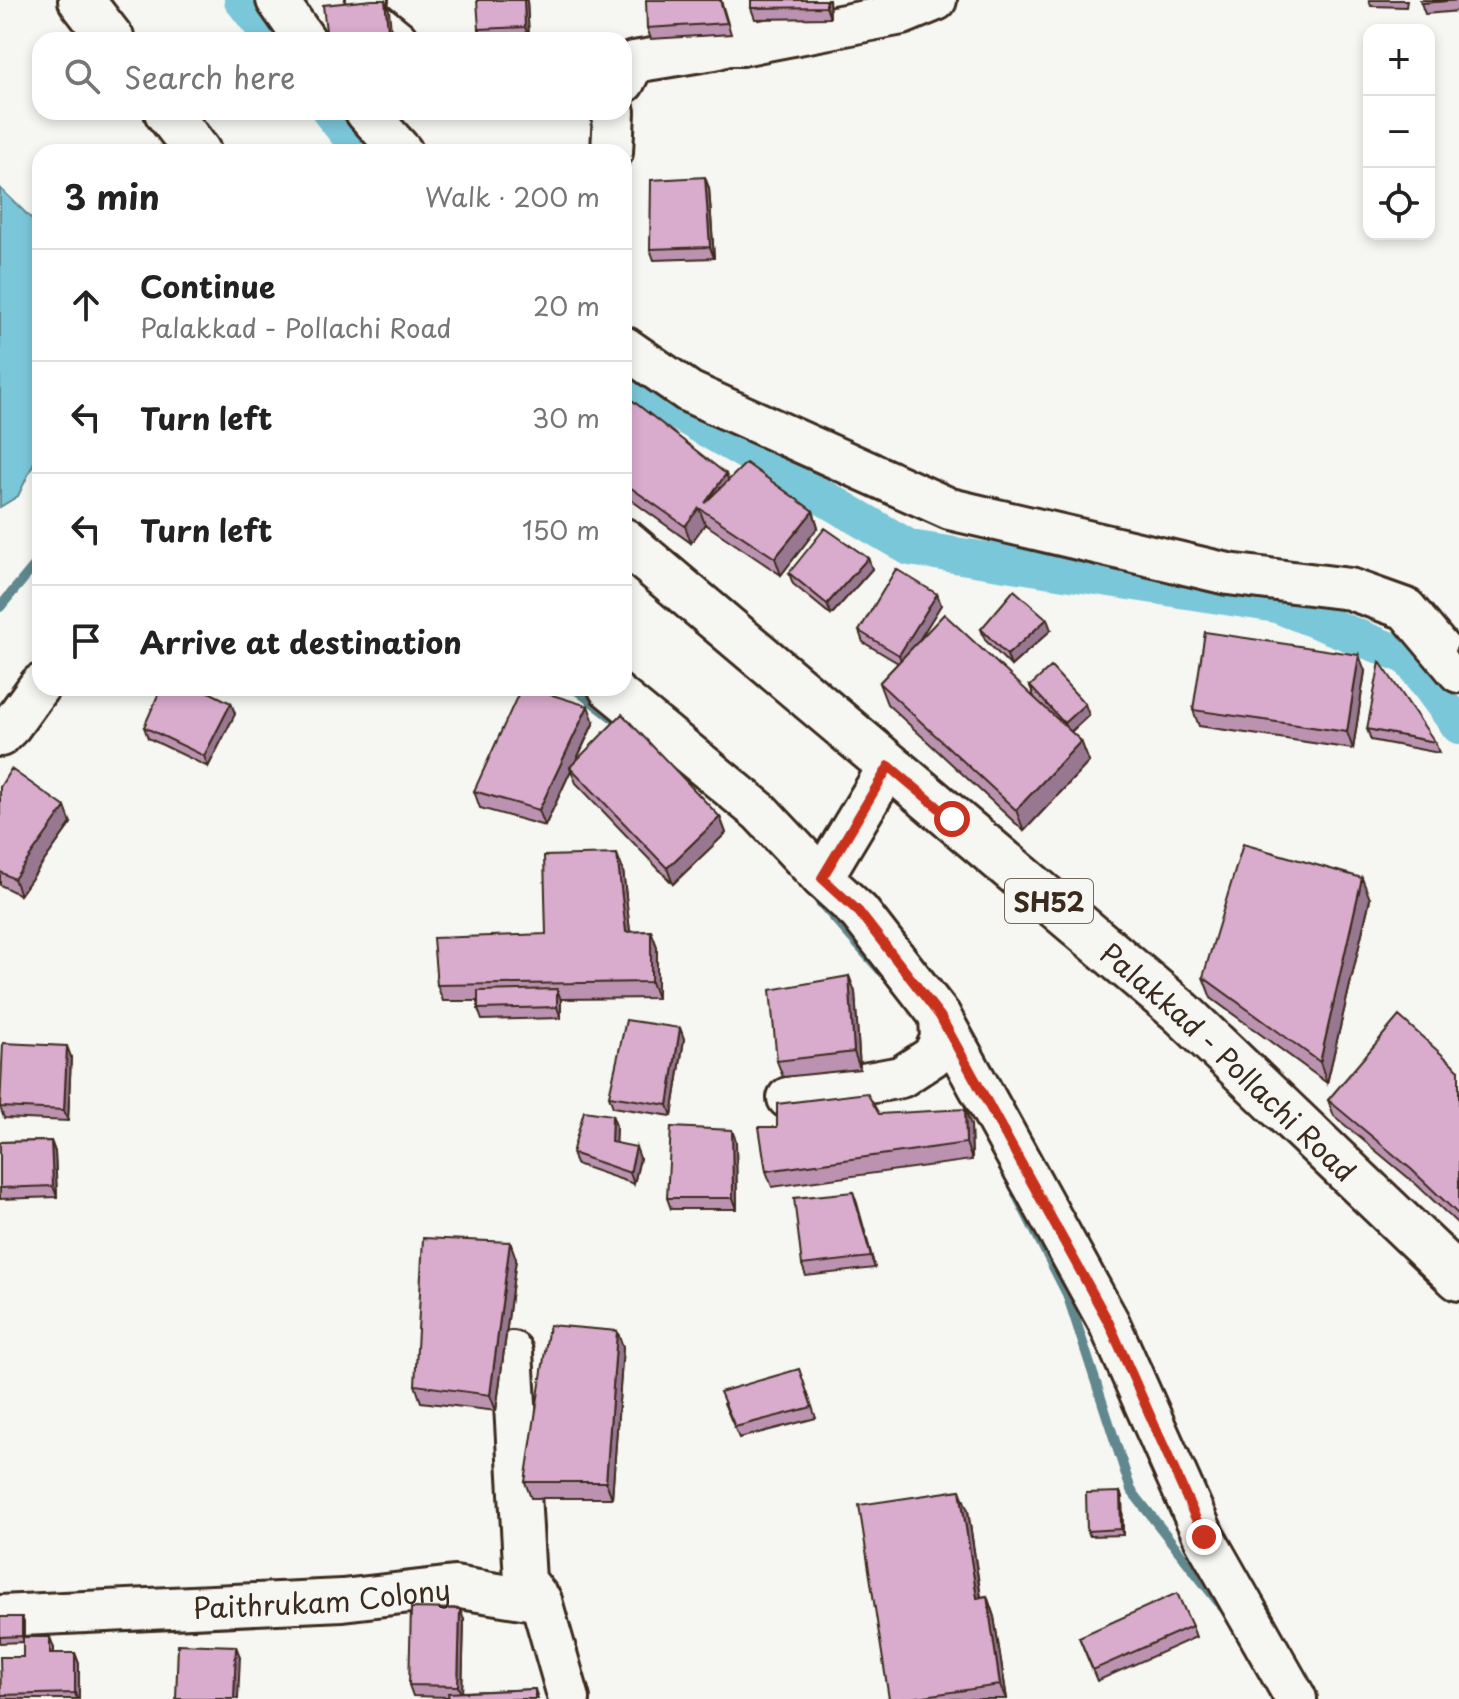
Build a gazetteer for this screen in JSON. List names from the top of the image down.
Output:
{
  "streets": {
    "main road": ["SH52", "Palakkad - Pollachi Road"],
    "street": ["Paithrukam Colony"]
  },
  "page": {
    "map_buttons": ["+", "−"],
    "search": "Search here",
    "heading": ["3 min", "Walk · 200 m"],
    "list": [
      ["Continue", "Palakkad - Pollachi Road", "20 m"],
      ["Turn left", "30 m"],
      ["Turn left", "150 m"],
      "Arrive at destination"
    ]
  }
}
